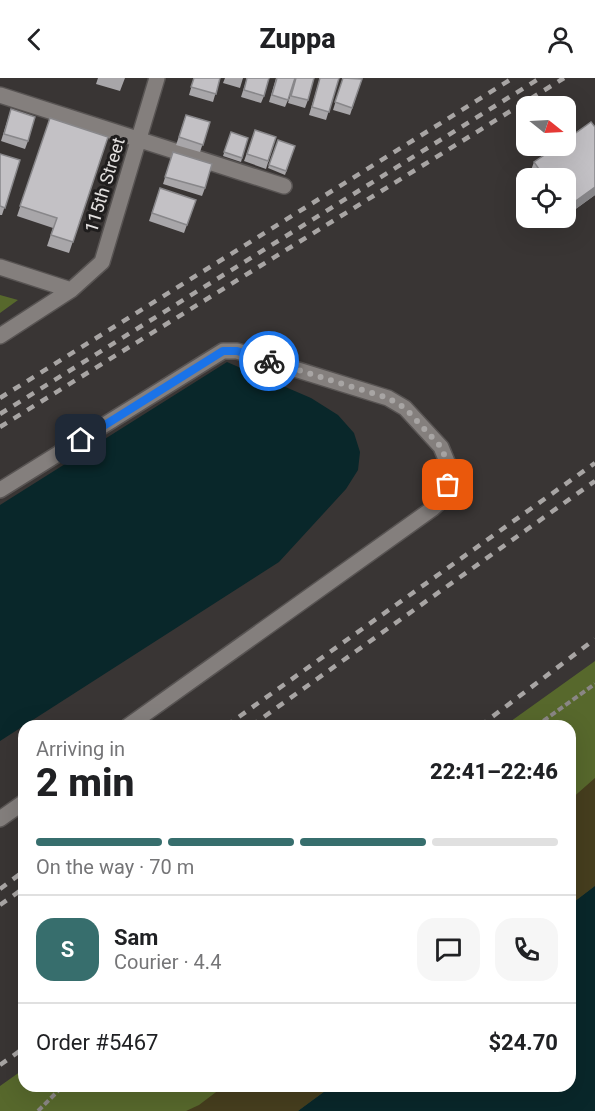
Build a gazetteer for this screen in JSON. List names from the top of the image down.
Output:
{
  "streets": {
    "street": ["115th Street"]
  },
  "north": "right",
  "page": {
    "header": "Zuppa",
    "heading": ["2 min", "Arriving in", "22:41–22:46"],
    "panel": [
      "Sam",
      "Courier · 4.4",
      "Order #5467",
      "$24.70"
    ],
    "bar": "On the way · 70 m",
    "round": "S"
  }
}
